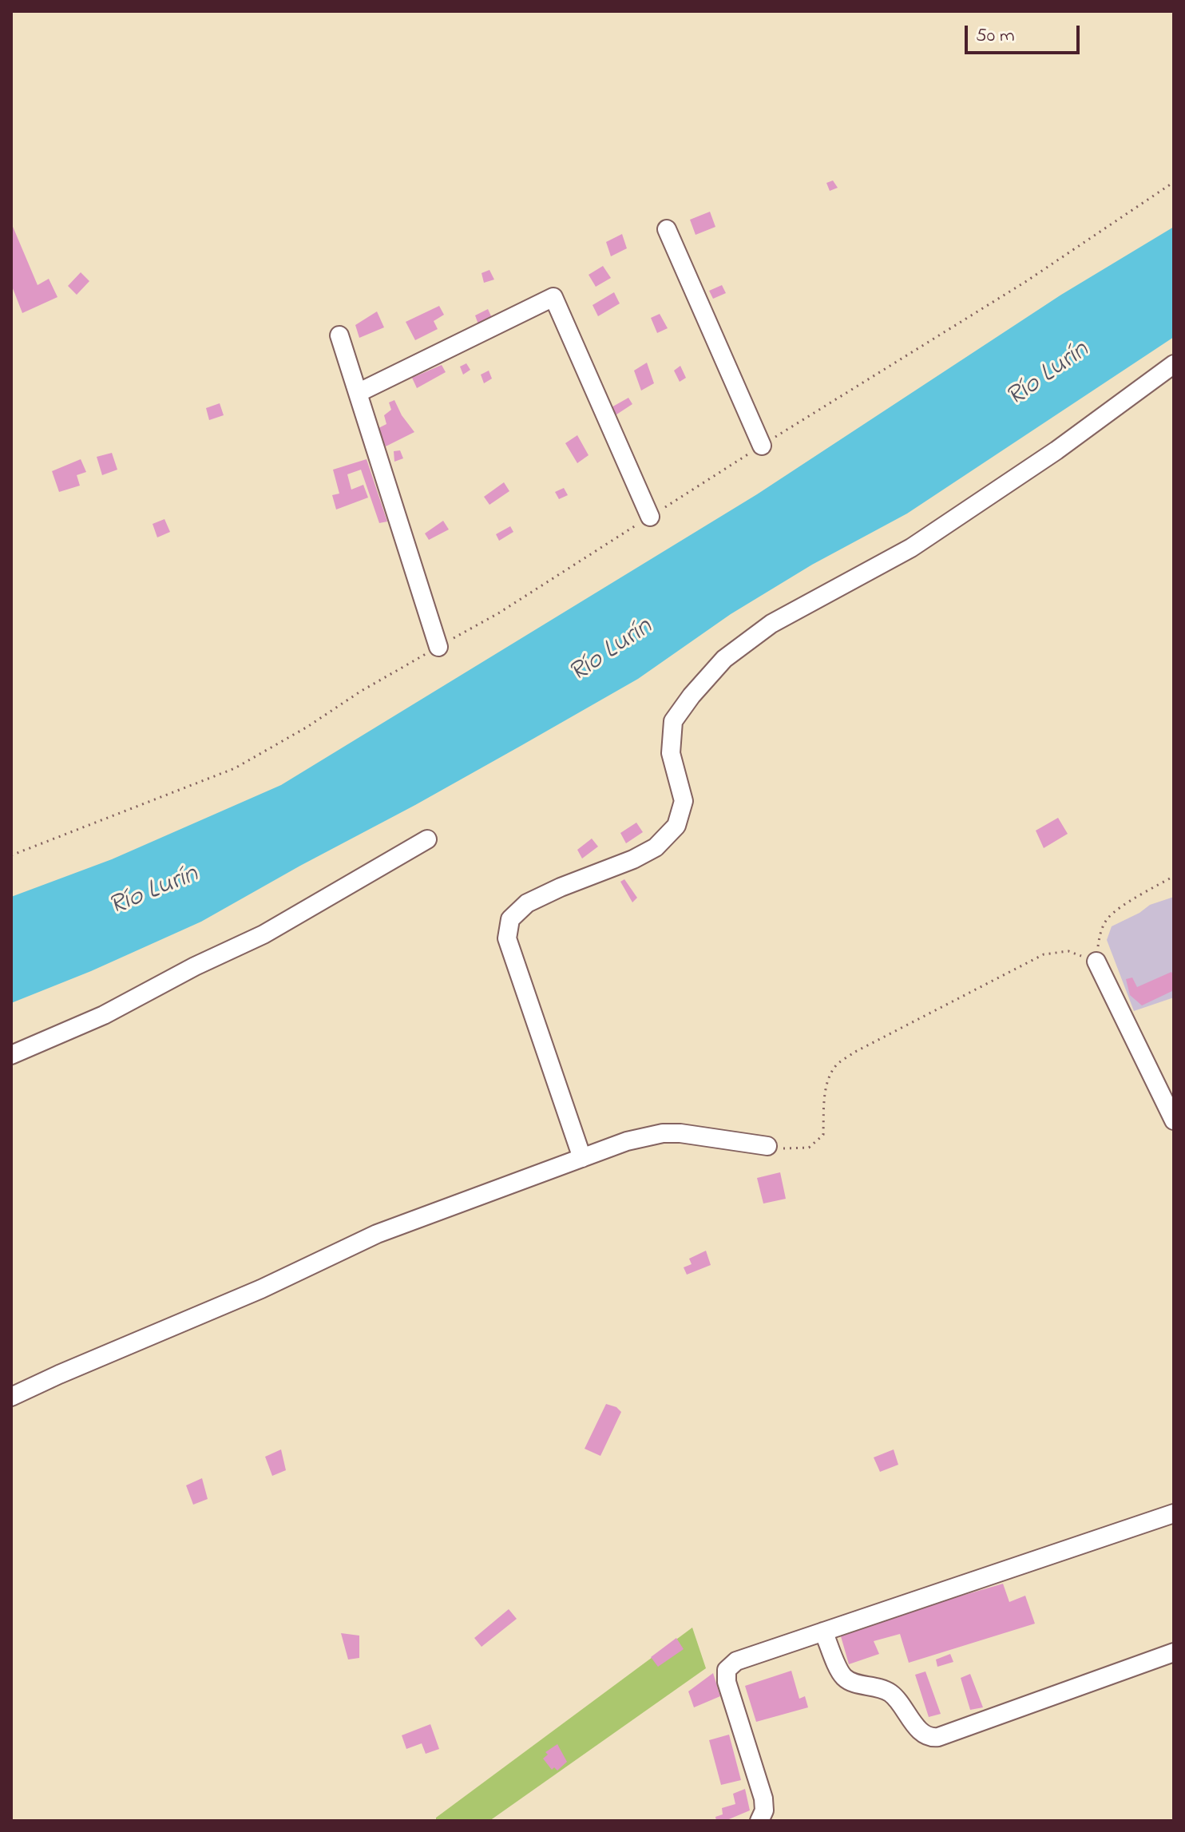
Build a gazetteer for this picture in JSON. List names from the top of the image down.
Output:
{
  "water": ["Río Lurín"],
  "scale_bar": "50 m"
}
